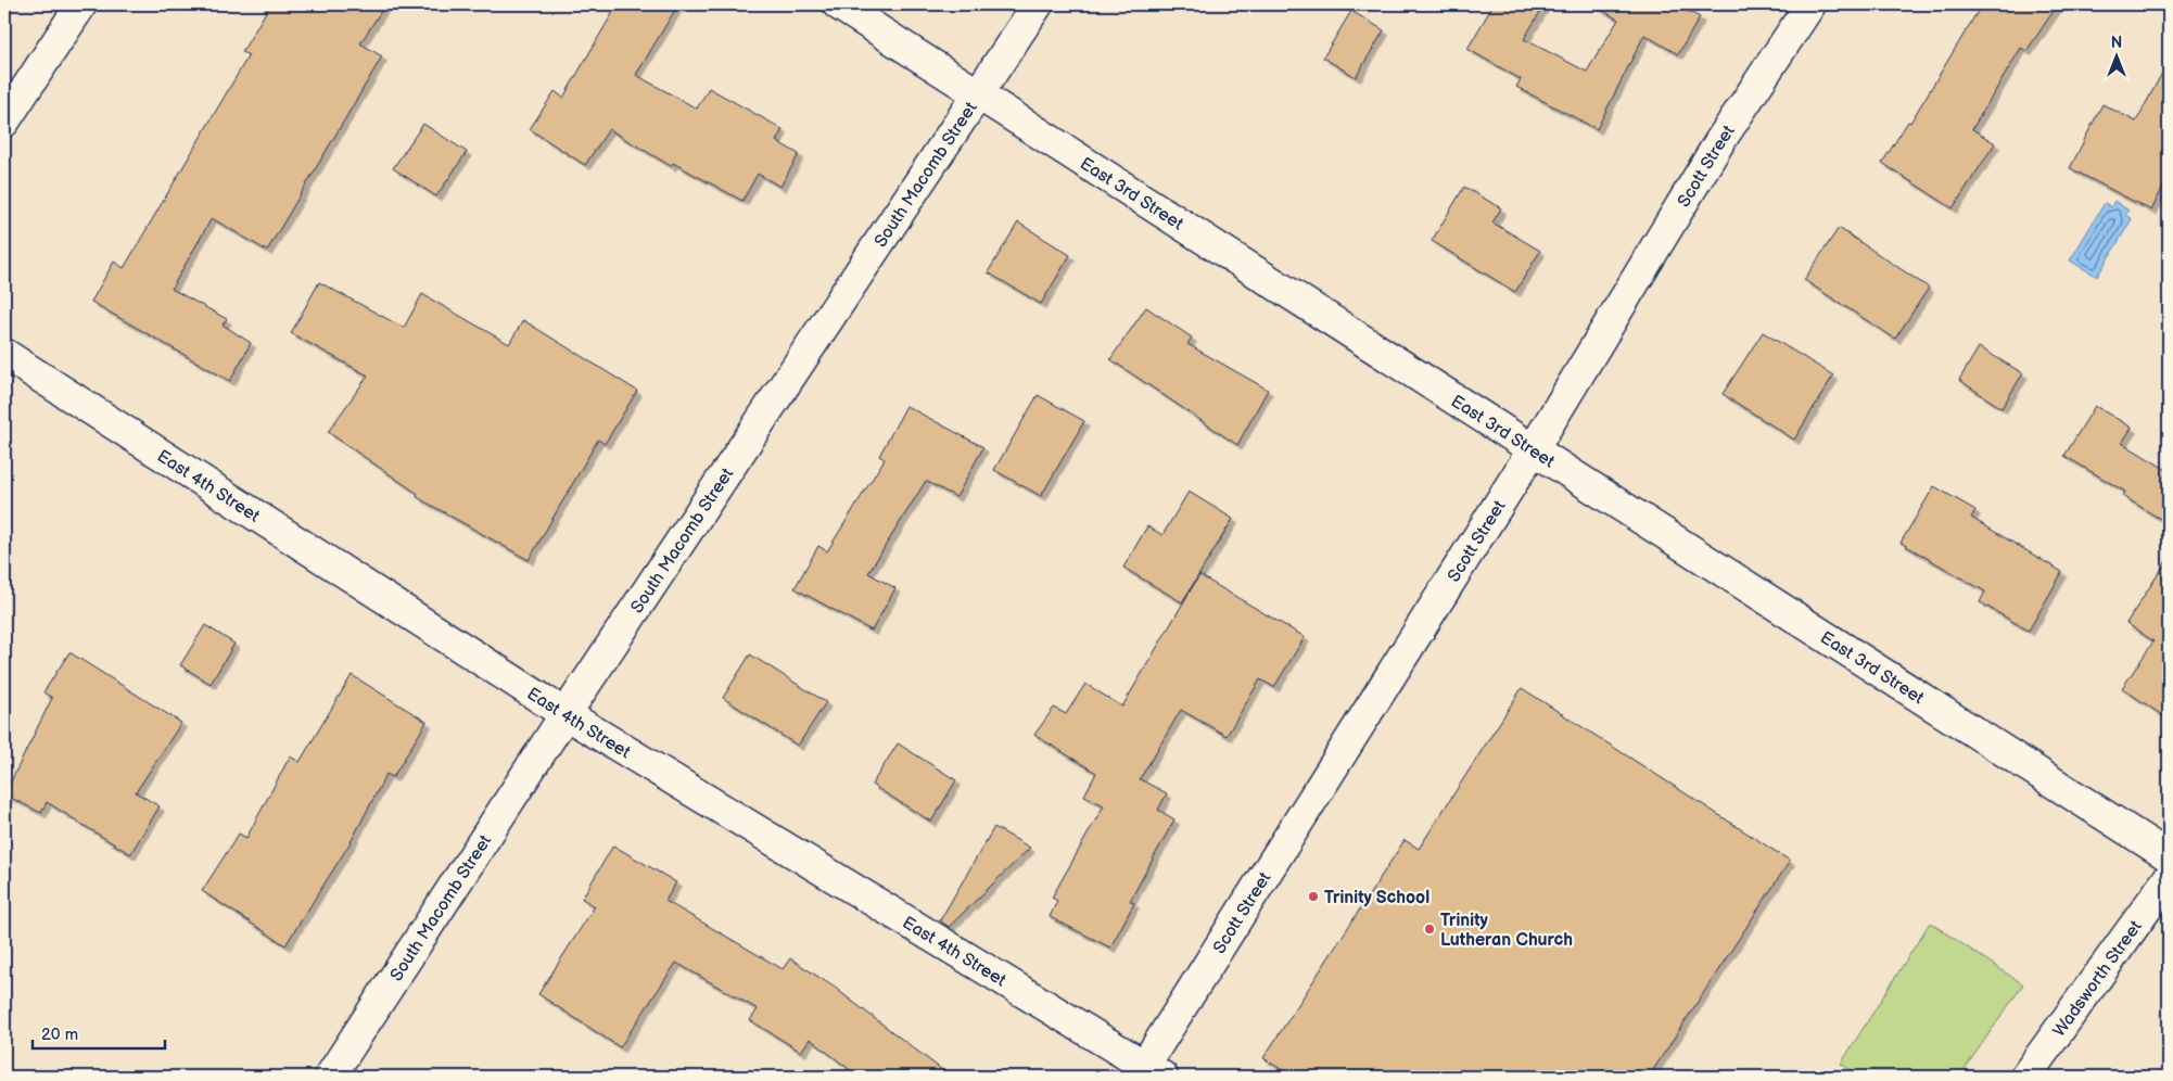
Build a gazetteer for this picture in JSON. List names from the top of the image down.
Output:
{
  "streets": {
    "street": [
      "Scott Street",
      "South Macomb Street",
      "East 3rd Street",
      "East 4th Street",
      "Wadsworth Street"
    ]
  },
  "crossings": [
    ["Scott Street", "East 3rd Street"],
    ["Scott Street", "East 4th Street"],
    ["South Macomb Street", "East 3rd Street"],
    ["South Macomb Street", "East 4th Street"]
  ],
  "places": ["Trinity School", "Trinity Lutheran Church"],
  "scale_bar": "20 m",
  "north": "top"
}
